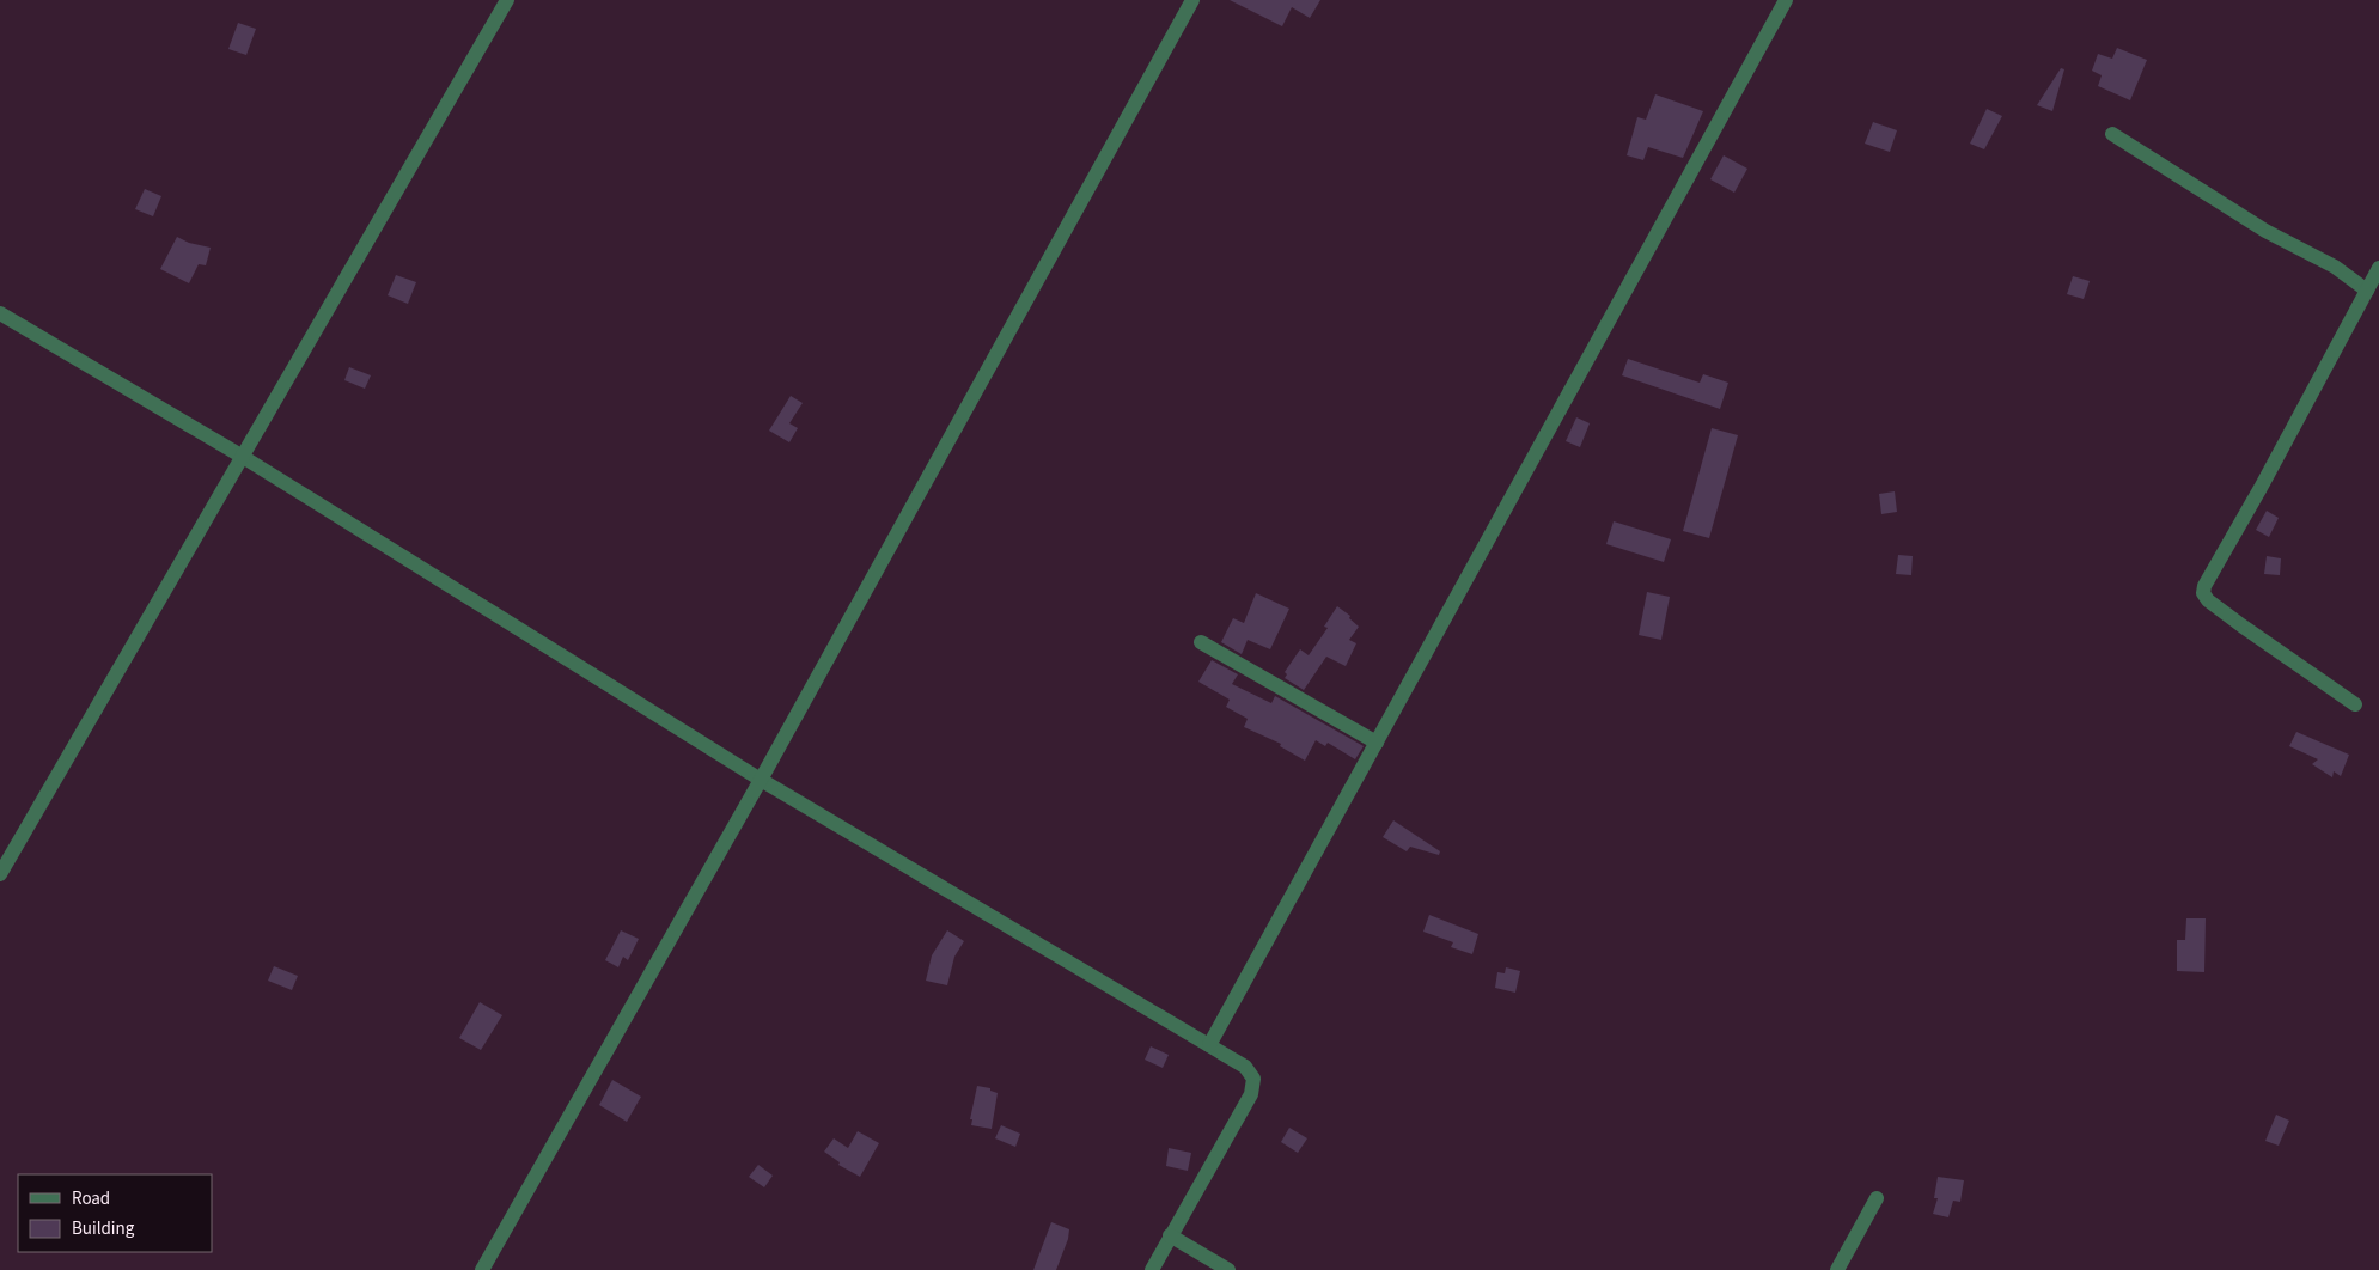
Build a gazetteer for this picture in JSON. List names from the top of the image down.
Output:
{
  "legend": ["Road", "Building"]
}
